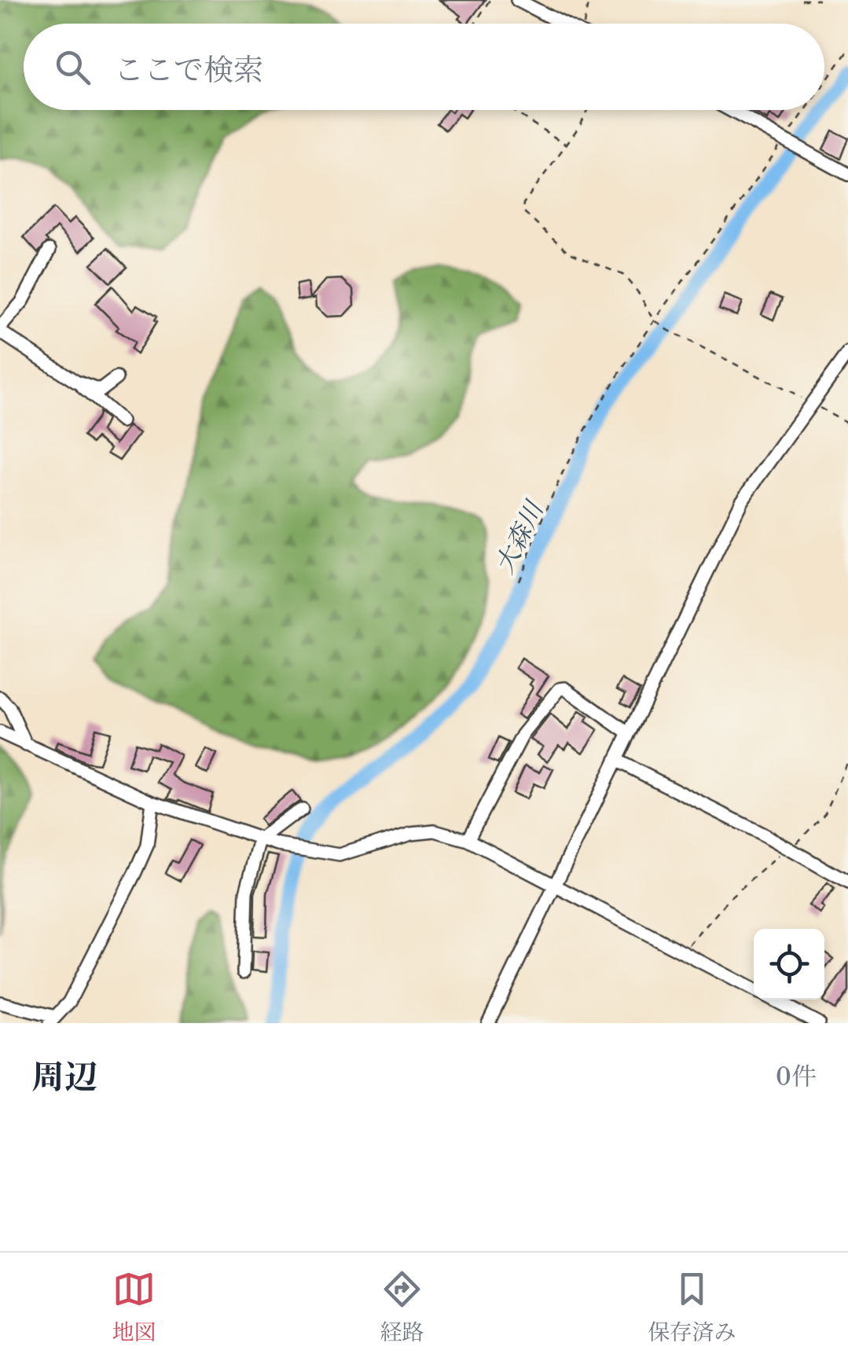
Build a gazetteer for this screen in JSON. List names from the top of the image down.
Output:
{
  "water": ["大森川"],
  "page": {
    "search": "ここで検索",
    "heading": ["周辺", "0件"],
    "nav": ["地図", "経路", "保存済み"]
  }
}
